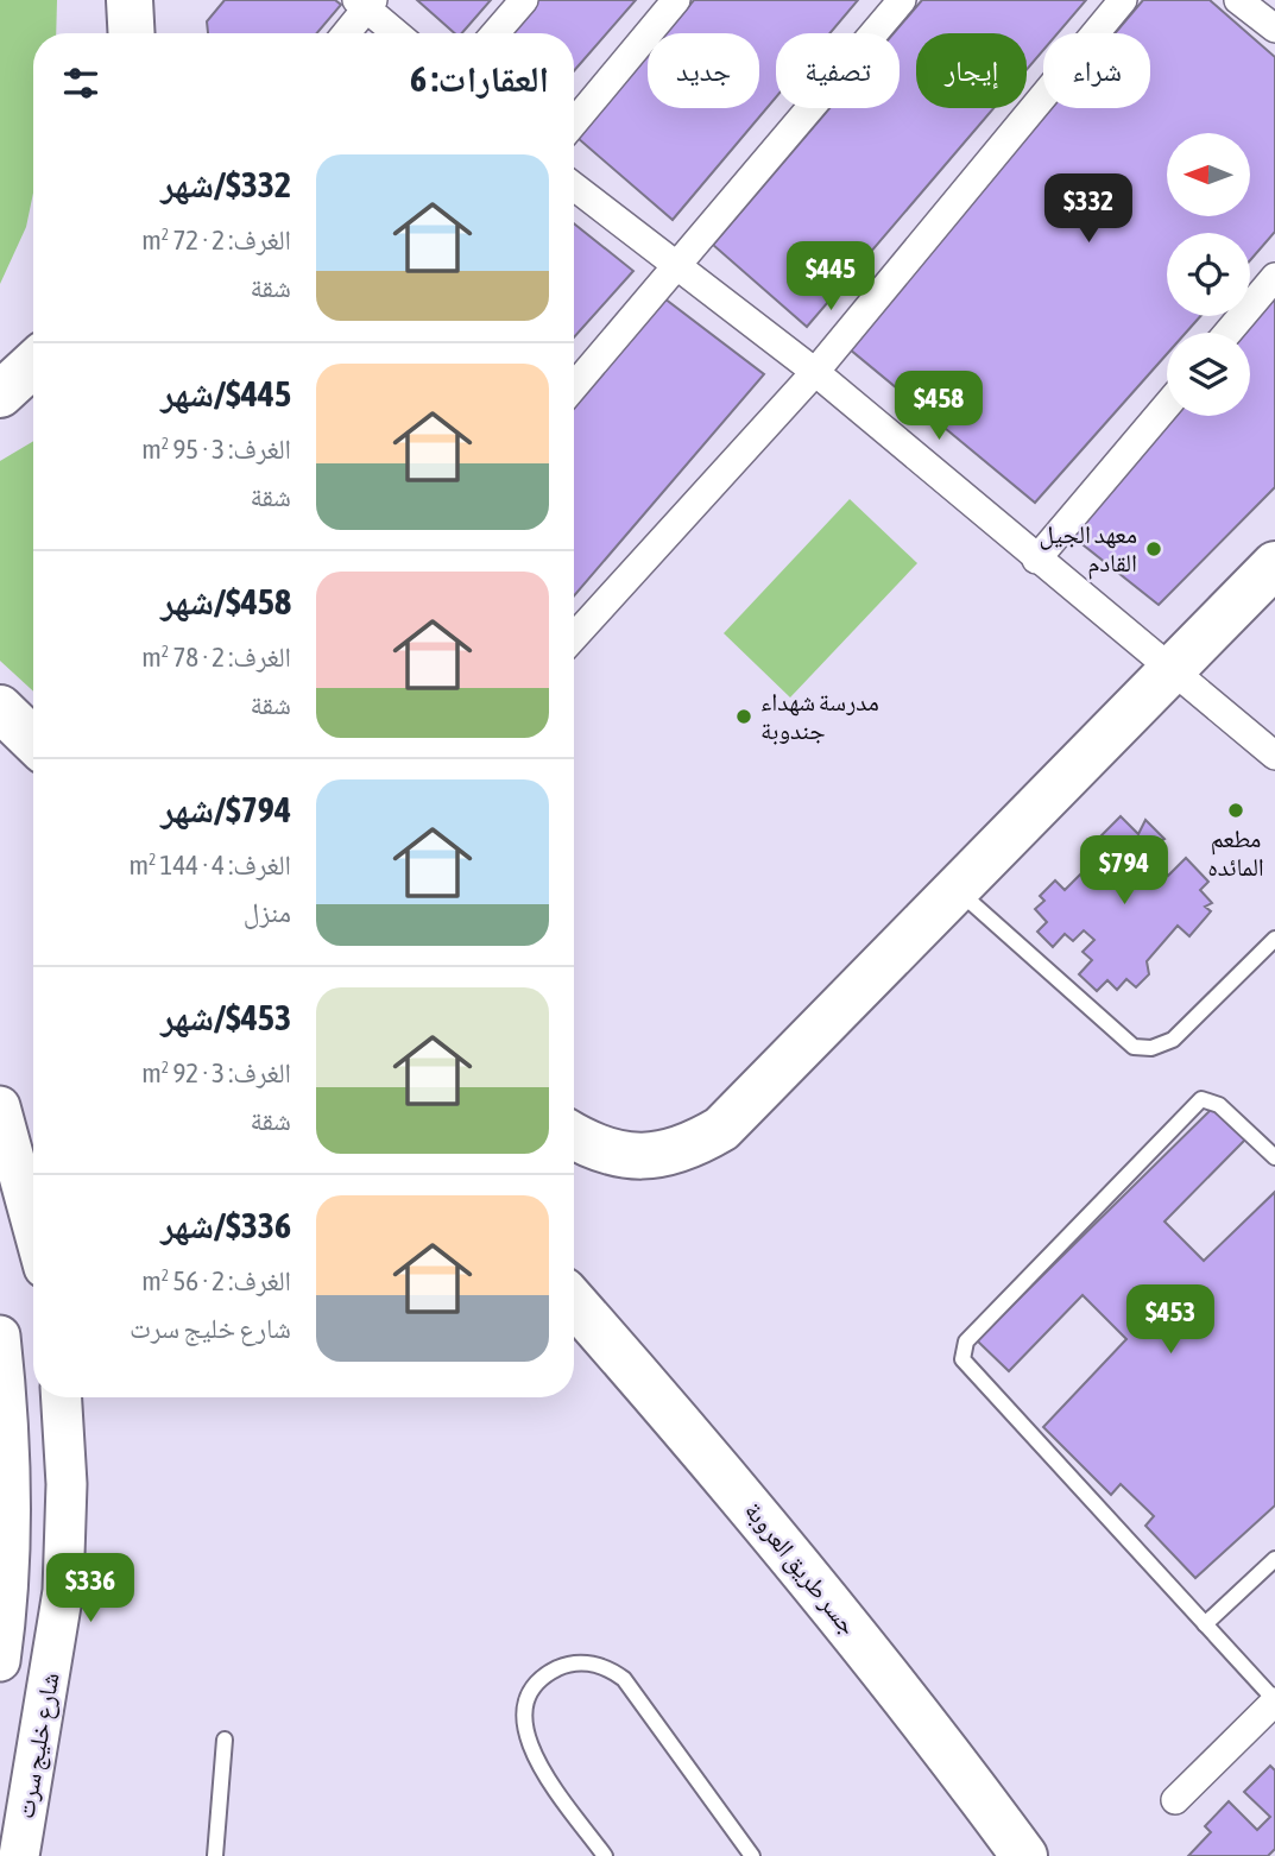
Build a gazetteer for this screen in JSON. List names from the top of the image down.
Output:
{
  "streets": {
    "highway": ["جسر طريق العروبة"],
    "main road": ["شارع خليج سرت"]
  },
  "places": ["معهد الجيل القادم", "مدرسة شهداء جندوبة", "مطعم المائده"],
  "north": "left",
  "page": {
    "chip": [
      "شراء",
      "إيجار",
      "تصفية",
      "جديد"
    ],
    "heading": "العقارات: 6",
    "list": [
      {
        "name": "$332/شهر",
        "note": "الغرف: 2 · 72 m² · شقة"
      },
      {
        "name": "$445/شهر",
        "note": "الغرف: 3 · 95 m² · شقة"
      },
      {
        "name": "$458/شهر",
        "note": "الغرف: 2 · 78 m² · شقة"
      },
      {
        "name": "$794/شهر",
        "note": "الغرف: 4 · 144 m² · منزل"
      },
      {
        "name": "$453/شهر",
        "note": "الغرف: 3 · 92 m² · شقة"
      },
      {
        "name": "$336/شهر",
        "note": "الغرف: 2 · 56 m² · شارع خليج سرت"
      }
    ],
    "price": [
      "$332",
      "$445",
      "$458",
      "$794",
      "$453",
      "$336"
    ]
  }
}
